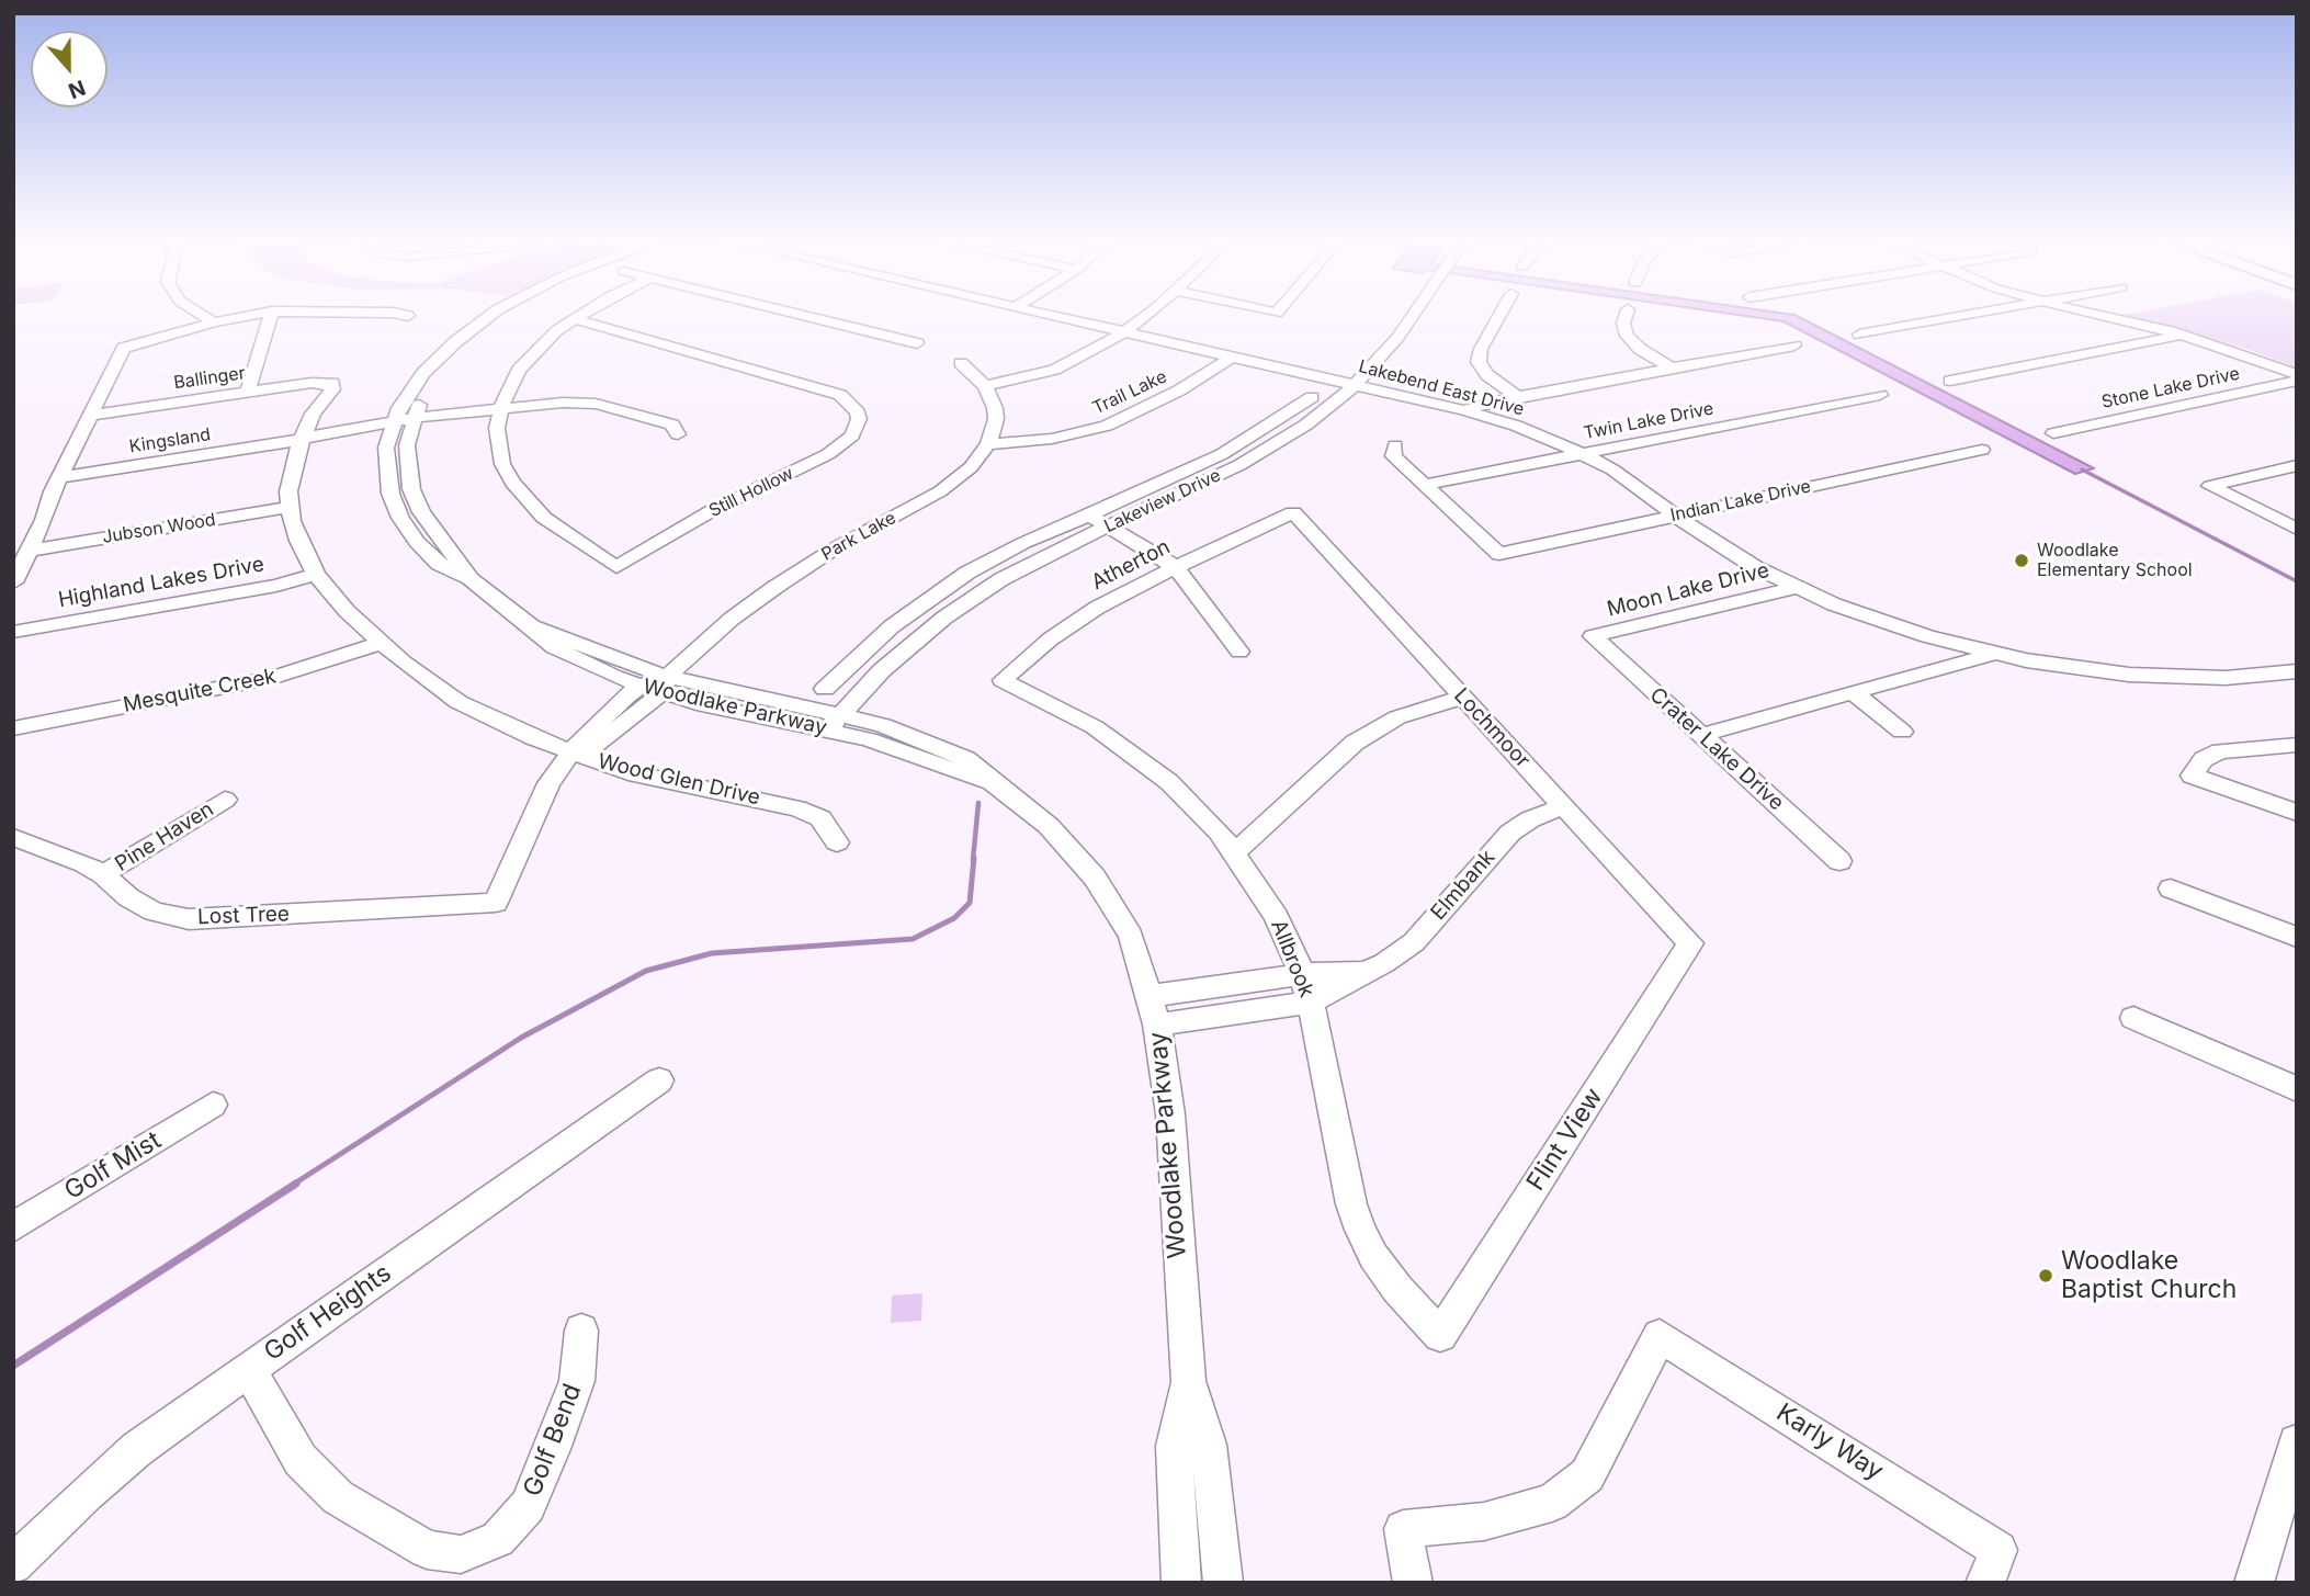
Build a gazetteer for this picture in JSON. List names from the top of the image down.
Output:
{
  "streets": {
    "street": [
      "Ballinger",
      "Lakebend East Drive",
      "Stone Lake Drive",
      "Trail Lake",
      "Twin Lake Drive",
      "Kingsland",
      "Still Hollow",
      "Lakeview Drive",
      "Indian Lake Drive",
      "Jubson Wood",
      "Park Lake",
      "Atherton",
      "Highland Lakes Drive",
      "Moon Lake Drive",
      "Mesquite Creek",
      "Woodlake Parkway",
      "Lochmoor",
      "Crater Lake Drive",
      "Wood Glen Drive",
      "Pine Haven",
      "Elmbank",
      "Lost Tree",
      "Allbrook",
      "Flint View",
      "Golf Mist",
      "Golf Heights",
      "Golf Bend",
      "Karly Way"
    ]
  },
  "crossings": [
    ["Ballinger", "Wood Glen Drive"],
    ["Lakebend East Drive", "Trail Lake"],
    ["Lakebend East Drive", "Twin Lake Drive"],
    ["Lakebend East Drive", "Lakeview Drive"],
    ["Lakebend East Drive", "Indian Lake Drive"],
    ["Lakebend East Drive", "Moon Lake Drive"],
    ["Trail Lake", "Park Lake"],
    ["Twin Lake Drive", "Indian Lake Drive"],
    ["Kingsland", "Still Hollow"],
    ["Kingsland", "Woodlake Parkway"],
    ["Kingsland", "Wood Glen Drive"],
    ["Lakeview Drive", "Woodlake Parkway"],
    ["Jubson Wood", "Wood Glen Drive"],
    ["Park Lake", "Woodlake Parkway"],
    ["Atherton", "Lochmoor"],
    ["Atherton", "Allbrook"],
    ["Highland Lakes Drive", "Wood Glen Drive"],
    ["Moon Lake Drive", "Crater Lake Drive"],
    ["Mesquite Creek", "Wood Glen Drive"],
    ["Woodlake Parkway", "Elmbank"],
    ["Lochmoor", "Elmbank"],
    ["Lochmoor", "Flint View"],
    ["Wood Glen Drive", "Lost Tree"],
    ["Pine Haven", "Lost Tree"],
    ["Elmbank", "Allbrook"],
    ["Allbrook", "Flint View"],
    ["Golf Heights", "Golf Bend"]
  ],
  "places": ["Woodlake Elementary School", "Woodlake Baptist Church"],
  "north": "bottom"
}
